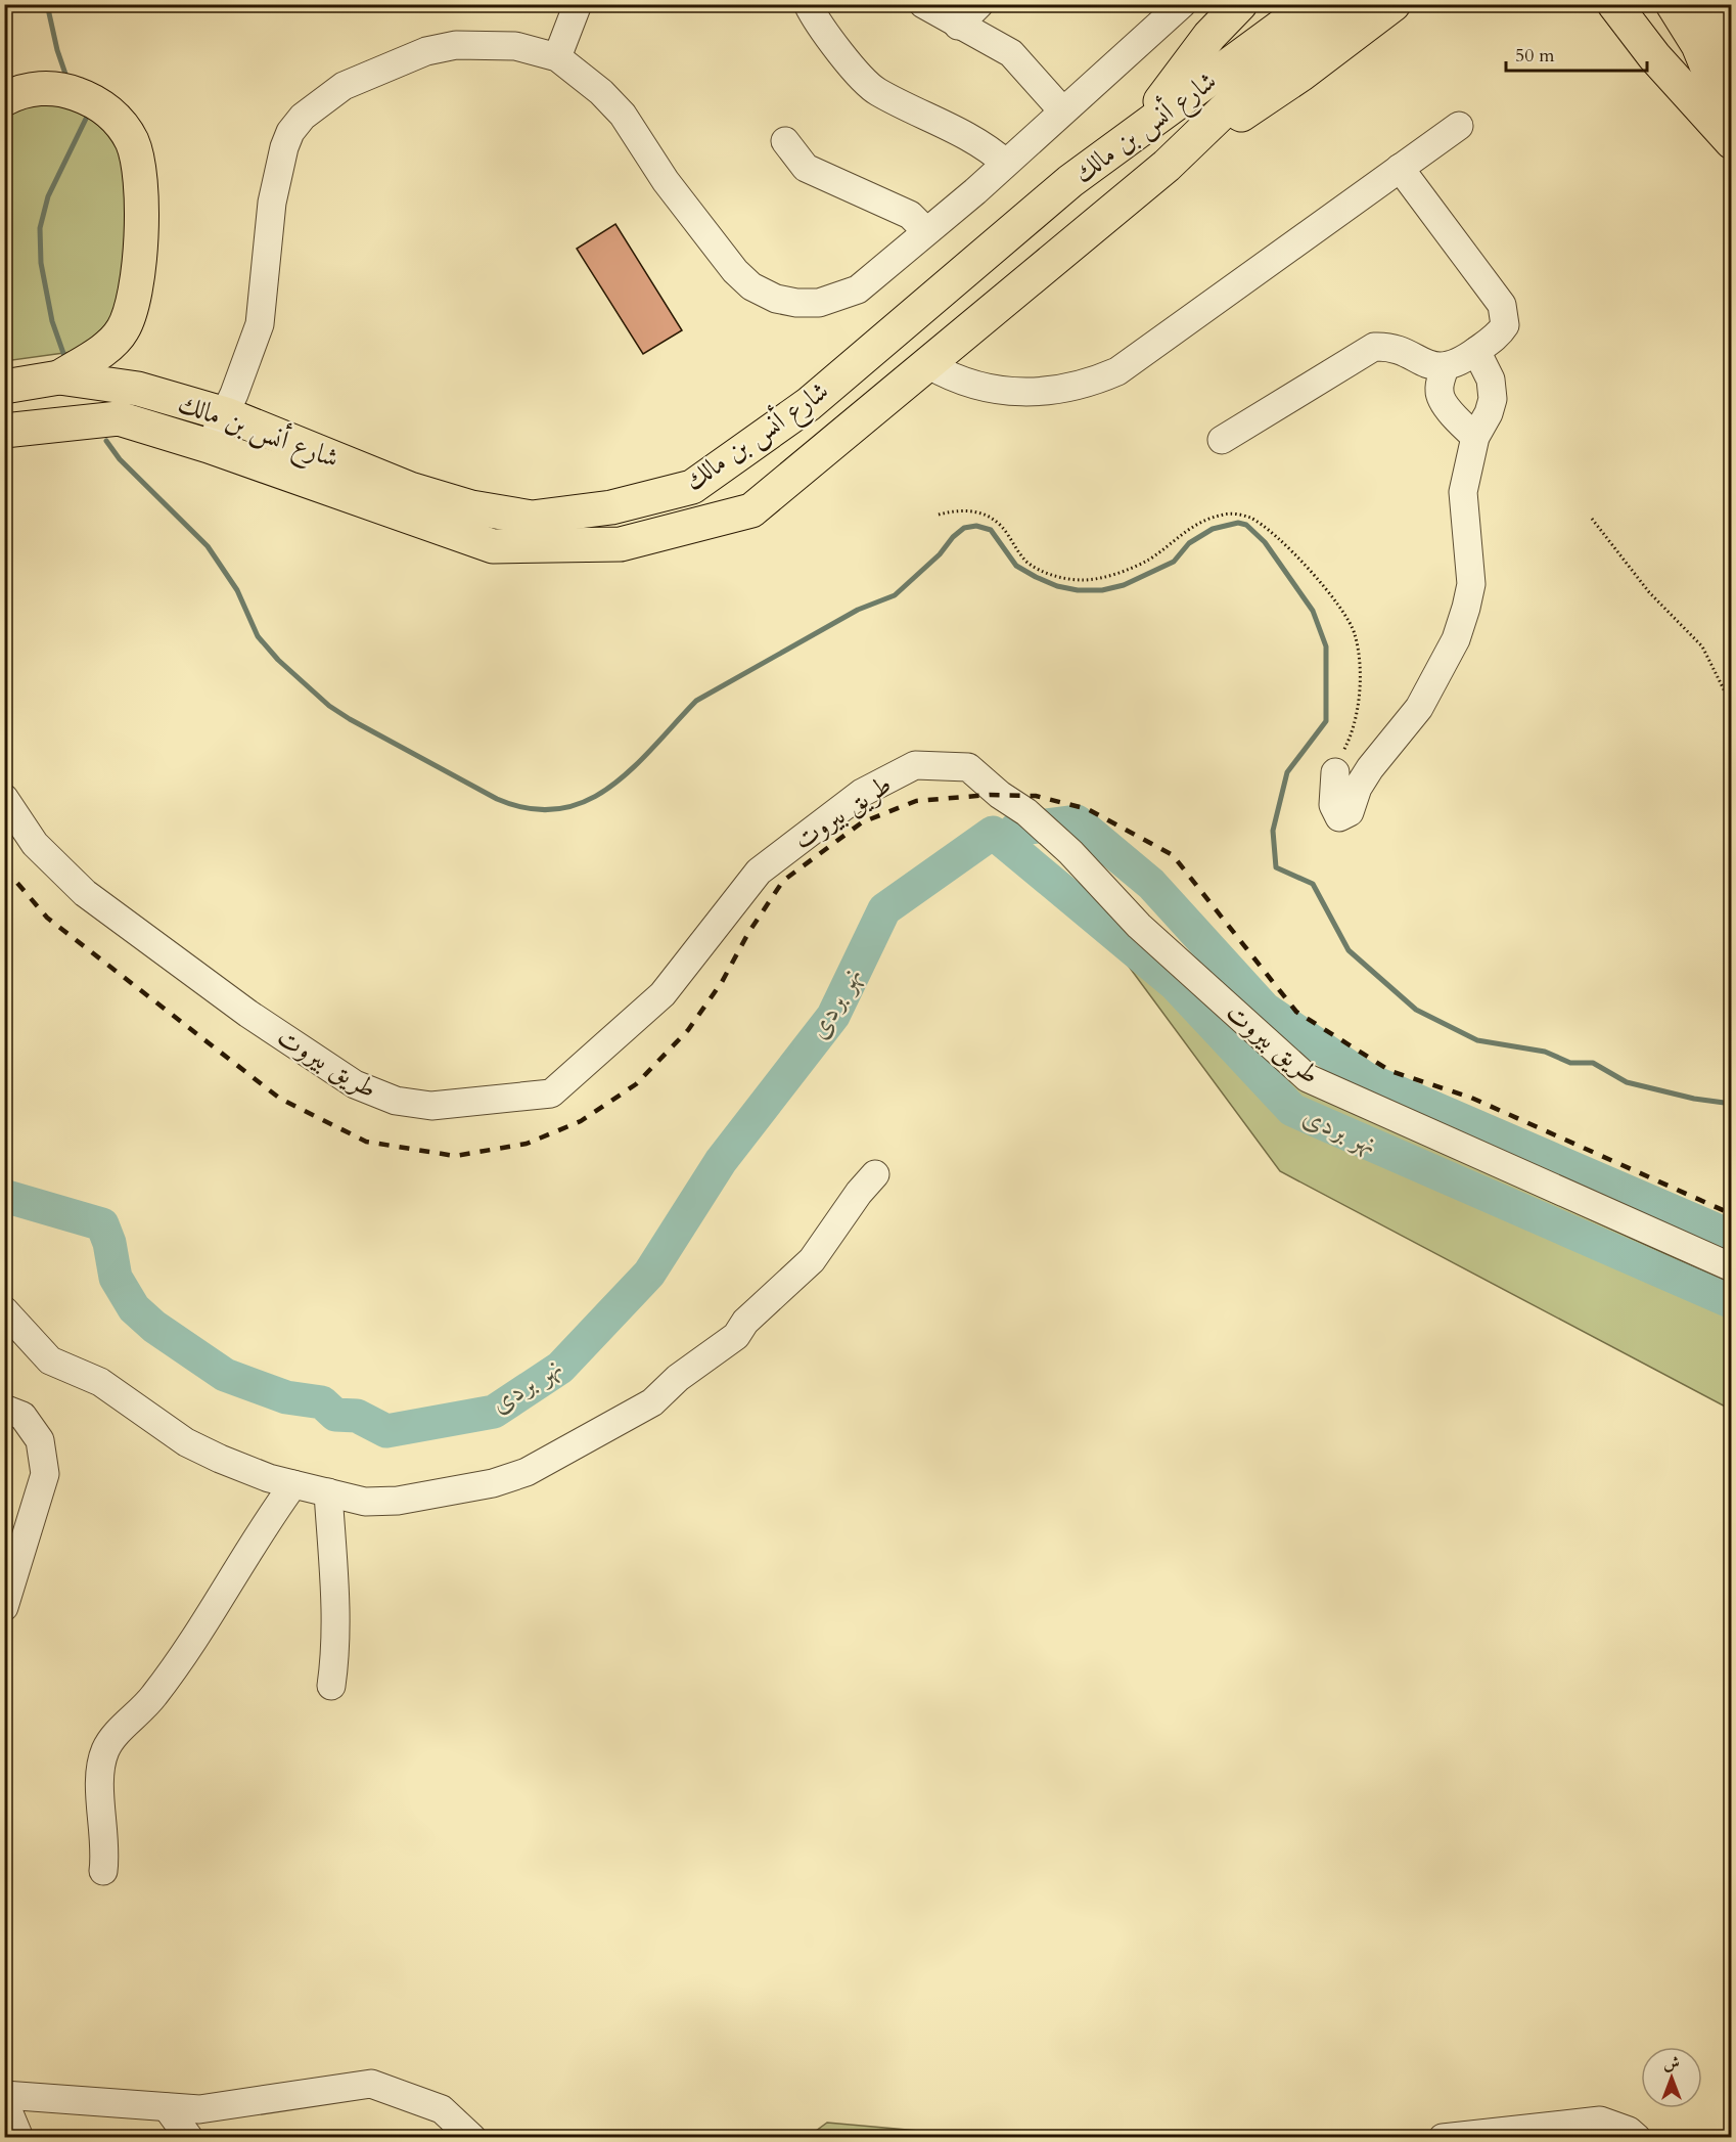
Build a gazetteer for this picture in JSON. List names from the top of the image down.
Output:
{
  "streets": {
    "main road": ["شارع أنس بن مالك"],
    "street": ["طريق بيروت"]
  },
  "water": ["نهر بردى"],
  "scale_bar": "50 m",
  "north": "top"
}
